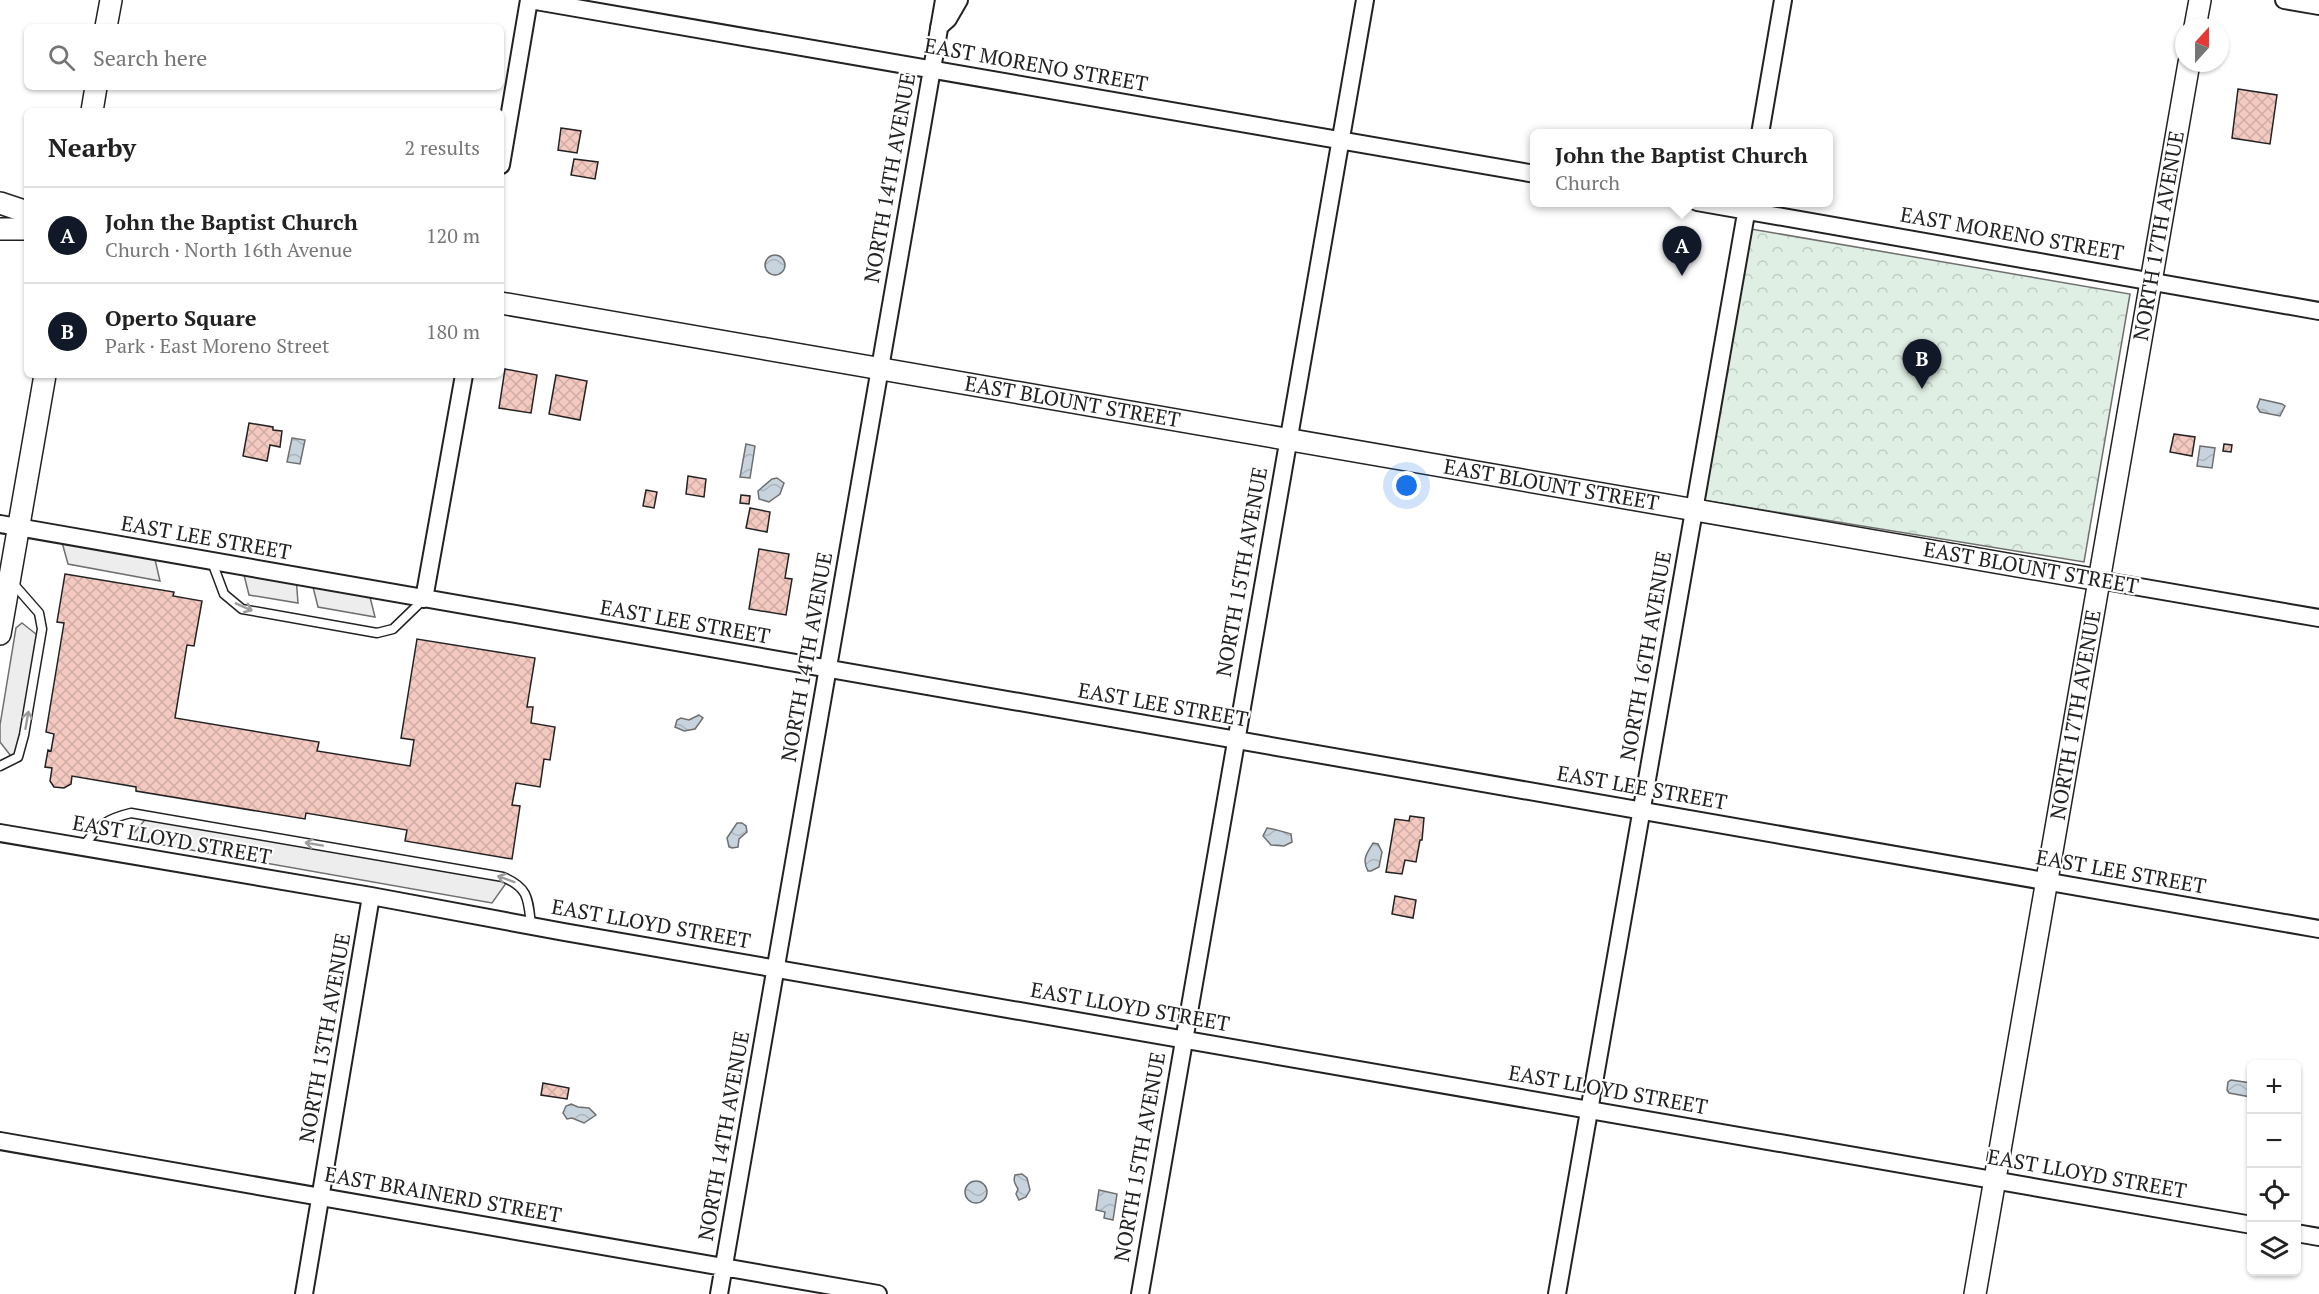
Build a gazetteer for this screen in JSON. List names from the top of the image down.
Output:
{
  "streets": {
    "street": [
      "EAST MORENO STREET",
      "NORTH 14TH AVENUE",
      "NORTH 17TH AVENUE",
      "EAST BLOUNT STREET",
      "EAST LEE STREET",
      "NORTH 15TH AVENUE",
      "NORTH 16TH AVENUE",
      "EAST LLOYD STREET",
      "NORTH 13TH AVENUE",
      "EAST BRAINERD STREET"
    ]
  },
  "crossings": [
    ["EAST MORENO STREET", "NORTH 14TH AVENUE"],
    ["EAST MORENO STREET", "NORTH 17TH AVENUE"],
    ["EAST MORENO STREET", "NORTH 15TH AVENUE"],
    ["EAST MORENO STREET", "NORTH 16TH AVENUE"],
    ["NORTH 14TH AVENUE", "EAST BLOUNT STREET"],
    ["NORTH 14TH AVENUE", "EAST LEE STREET"],
    ["NORTH 14TH AVENUE", "EAST LLOYD STREET"],
    ["NORTH 14TH AVENUE", "EAST BRAINERD STREET"],
    ["NORTH 17TH AVENUE", "EAST BLOUNT STREET"],
    ["NORTH 17TH AVENUE", "EAST LEE STREET"],
    ["NORTH 17TH AVENUE", "EAST LLOYD STREET"],
    ["EAST BLOUNT STREET", "NORTH 15TH AVENUE"],
    ["EAST BLOUNT STREET", "NORTH 16TH AVENUE"],
    ["EAST LEE STREET", "NORTH 15TH AVENUE"],
    ["EAST LEE STREET", "NORTH 16TH AVENUE"],
    ["NORTH 15TH AVENUE", "EAST LLOYD STREET"],
    ["NORTH 16TH AVENUE", "EAST LLOYD STREET"],
    ["EAST LLOYD STREET", "NORTH 13TH AVENUE"],
    ["NORTH 13TH AVENUE", "EAST BRAINERD STREET"]
  ],
  "north": "top",
  "page": {
    "search": "Search here",
    "heading": ["Nearby", "2 results"],
    "popup": ["John the Baptist Church", "Church"],
    "list": [
      {
        "mark": "A",
        "name": "John the Baptist Church",
        "note": "Church · North 16th Avenue",
        "value": "120 m"
      },
      {
        "mark": "B",
        "name": "Operto Square",
        "note": "Park · East Moreno Street",
        "value": "180 m"
      }
    ],
    "pins": ["A", "B"],
    "map_buttons": ["+", "−"]
  }
}
